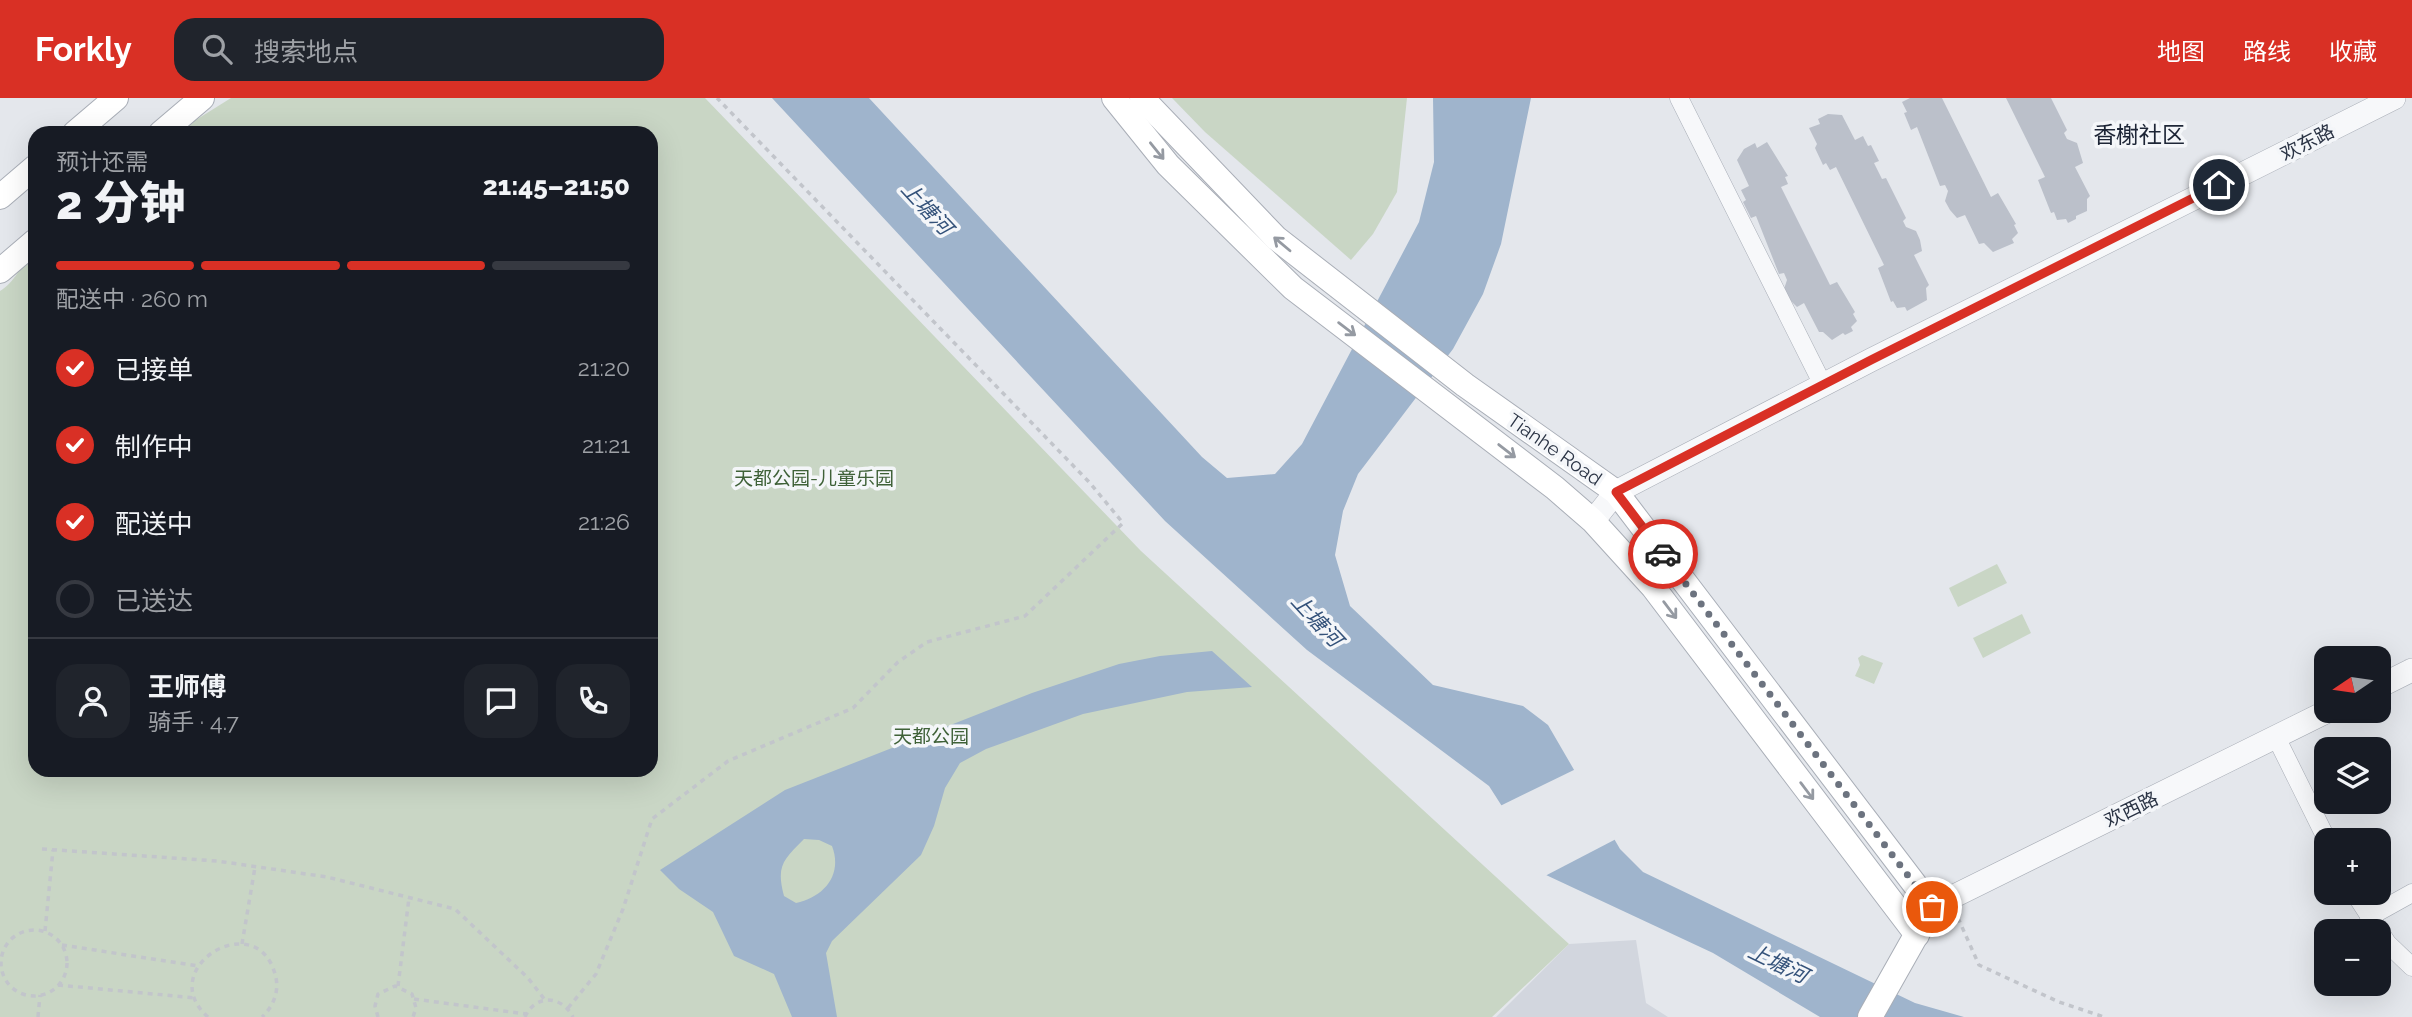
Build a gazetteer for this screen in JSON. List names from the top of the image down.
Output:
{
  "streets": {
    "main road": ["Tianhe Road"],
    "street": ["欢东路", "欢西路"]
  },
  "crossings": [
    ["欢东路", "Tianhe Road"],
    ["Tianhe Road", "欢西路"]
  ],
  "districts": ["香榭社区"],
  "water": ["上塘河"],
  "parks": ["天都公园-儿童乐园", "天都公园"],
  "north": "left",
  "page": {
    "header": "Forkly",
    "search": "搜索地点",
    "nav": ["地图", "路线", "收藏"],
    "heading": ["2 分钟", "预计还需", "21:45–21:50"],
    "panel": ["王师傅", "骑手 · 4.7"],
    "bar": "配送中 · 260 m",
    "list": [
      ["已接单", "21:20"],
      ["制作中", "21:21"],
      ["配送中", "21:26"],
      "已送达"
    ],
    "map_buttons": ["+", "−"]
  }
}
